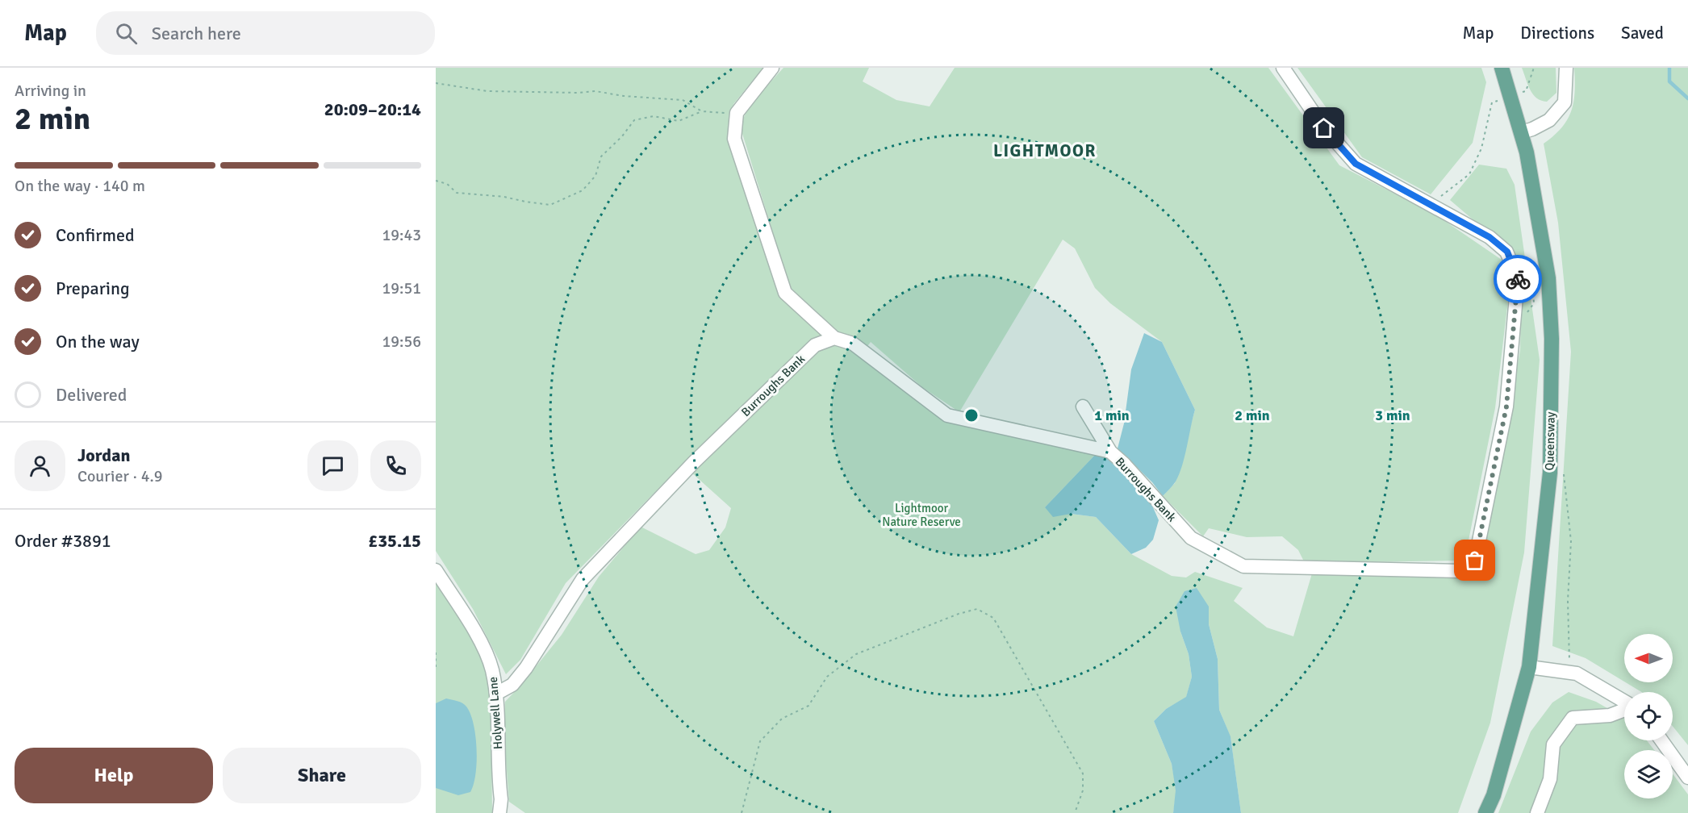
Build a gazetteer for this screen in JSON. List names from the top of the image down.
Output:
{
  "streets": {
    "main road": ["Queensway"],
    "street": ["Burroughs Bank", "Holywell Lane"]
  },
  "crossings": [
    ["Burroughs Bank", "Holywell Lane"]
  ],
  "districts": ["LIGHTMOOR"],
  "parks": ["Lightmoor Nature Reserve"],
  "north": "left",
  "page": {
    "header": "Map",
    "search": "Search here",
    "nav": ["Map", "Directions", "Saved"],
    "heading": ["2 min", "Arriving in", "20:09–20:14"],
    "panel": [
      "Jordan",
      "Courier · 4.9",
      "Order #3891",
      "£35.15"
    ],
    "bar": "On the way · 140 m",
    "list": [
      ["Confirmed", "19:43"],
      ["Preparing", "19:51"],
      ["On the way", "19:56"],
      "Delivered"
    ],
    "buttons": ["Help", "Share"]
  },
  "rings": ["1 min", "2 min", "3 min"]
}
